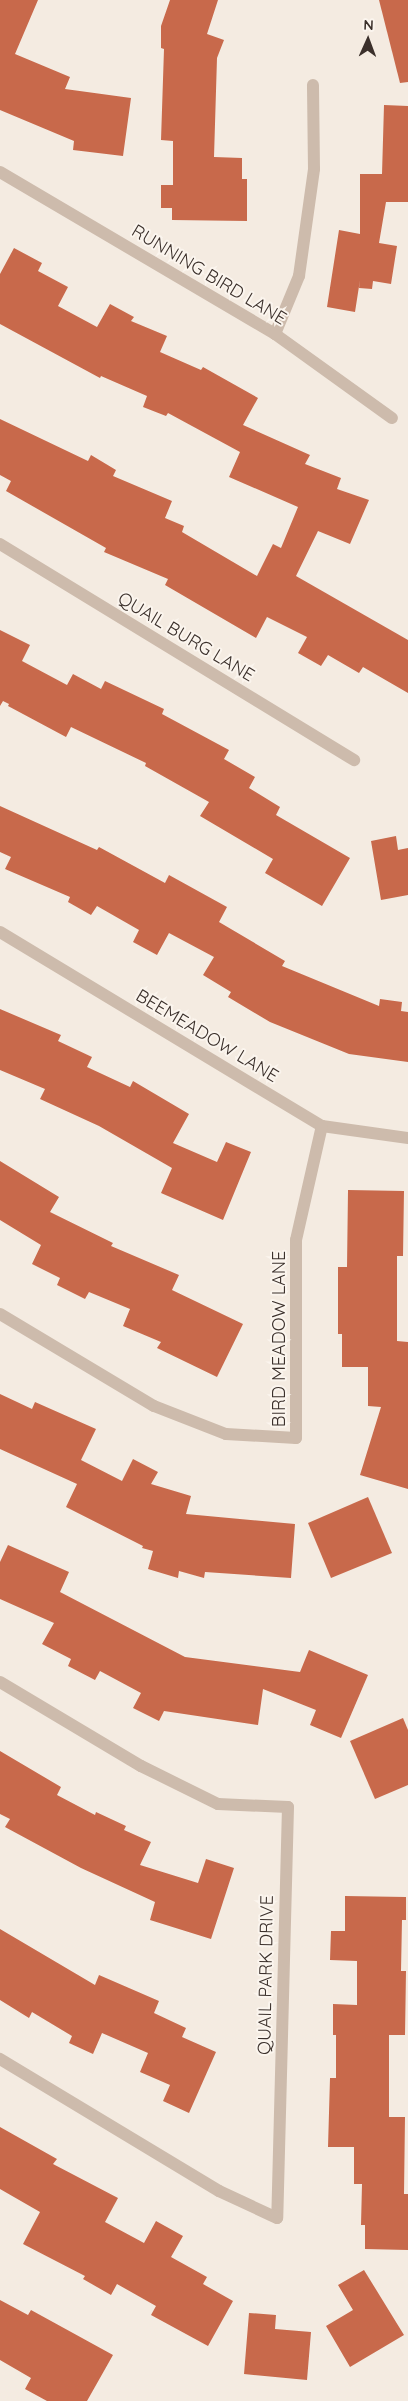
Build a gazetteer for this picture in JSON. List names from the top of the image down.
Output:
{
  "streets": {
    "street": [
      "RUNNING BIRD LANE",
      "QUAIL BURG LANE",
      "BEEMEADOW LANE",
      "BIRD MEADOW LANE",
      "QUAIL PARK DRIVE"
    ]
  },
  "crossings": [
    ["BEEMEADOW LANE", "BIRD MEADOW LANE"]
  ],
  "north": "top"
}
